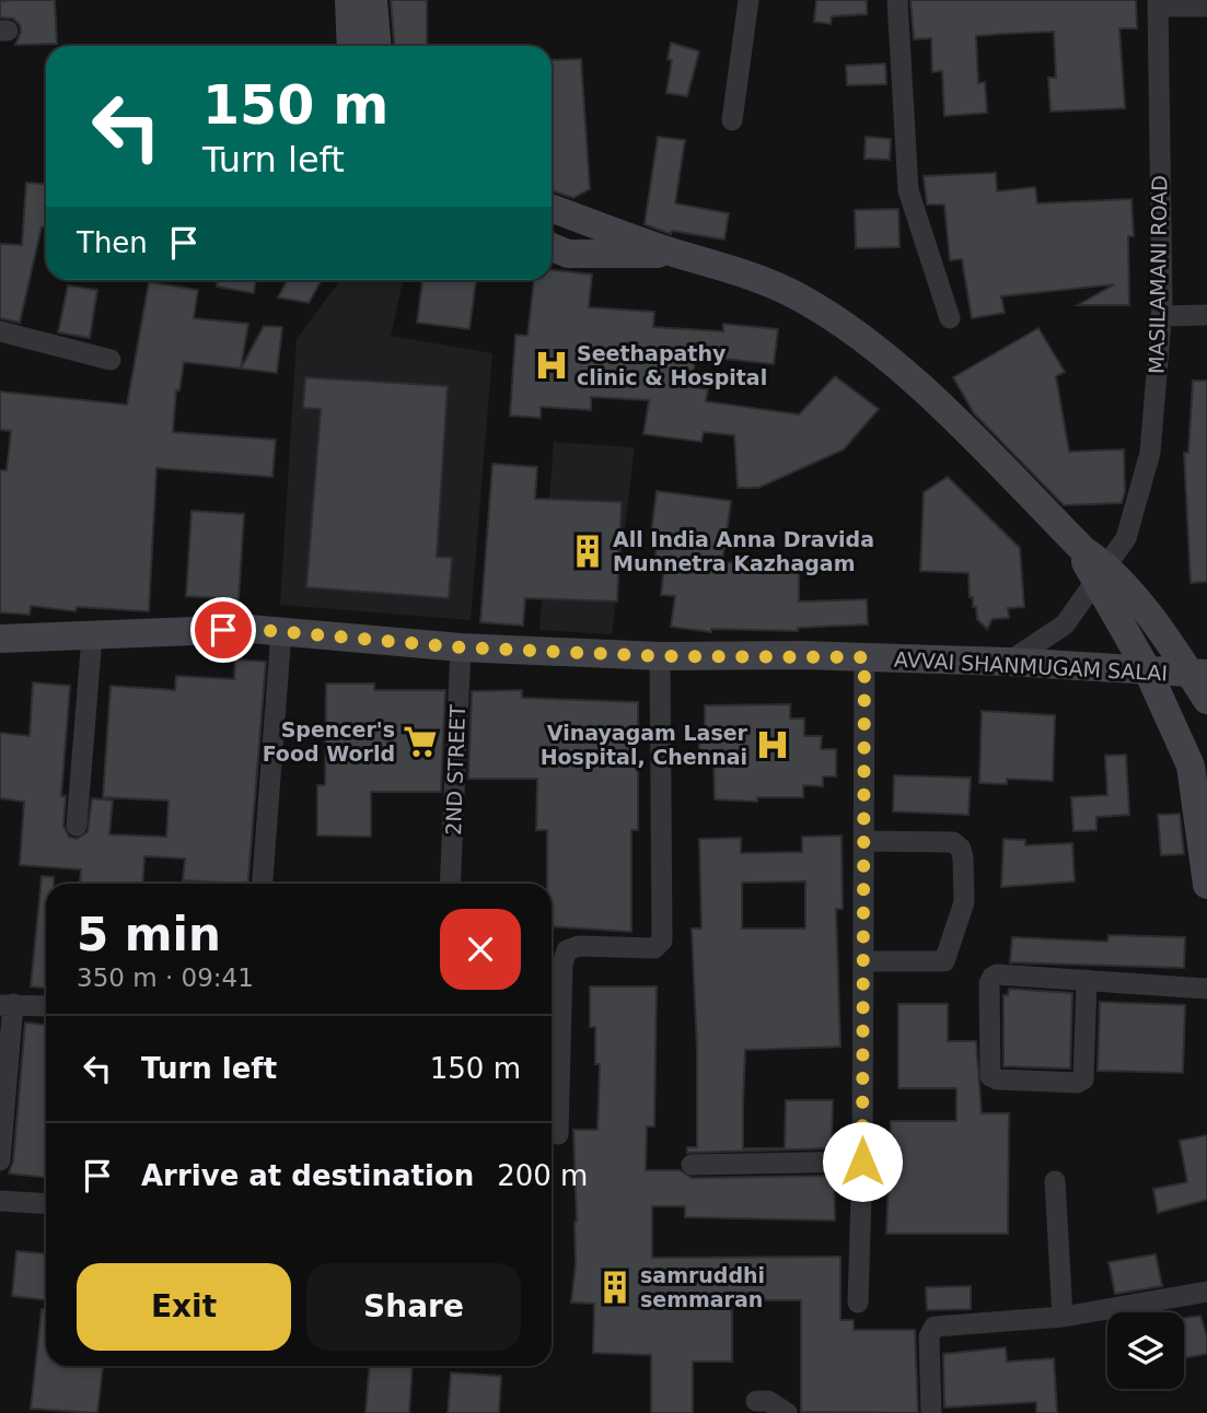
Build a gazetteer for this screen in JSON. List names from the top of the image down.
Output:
{
  "streets": {
    "main road": ["AVVAI SHANMUGAM SALAI"],
    "street": ["MASILAMANI ROAD", "2ND STREET"]
  },
  "crossings": [
    ["MASILAMANI ROAD", "AVVAI SHANMUGAM SALAI"],
    ["AVVAI SHANMUGAM SALAI", "2ND STREET"]
  ],
  "places": {
    "hospital": ["Seethapathy clinic & Hospital", "Vinayagam Laser Hospital, Chennai"],
    "building": ["All India Anna Dravida Munnetra Kazhagam", "samruddhi semmaran"],
    "supermarket": ["Spencer's Food World"]
  },
  "page": {
    "turn": ["150 m", "Turn left"],
    "then": "Then",
    "heading": ["5 min", "350 m · 09:41"],
    "list": [
      {
        "name": "Turn left",
        "value": "150 m"
      },
      {
        "name": "Arrive at destination",
        "value": "200 m"
      }
    ],
    "buttons": ["Exit", "Share"]
  }
}
